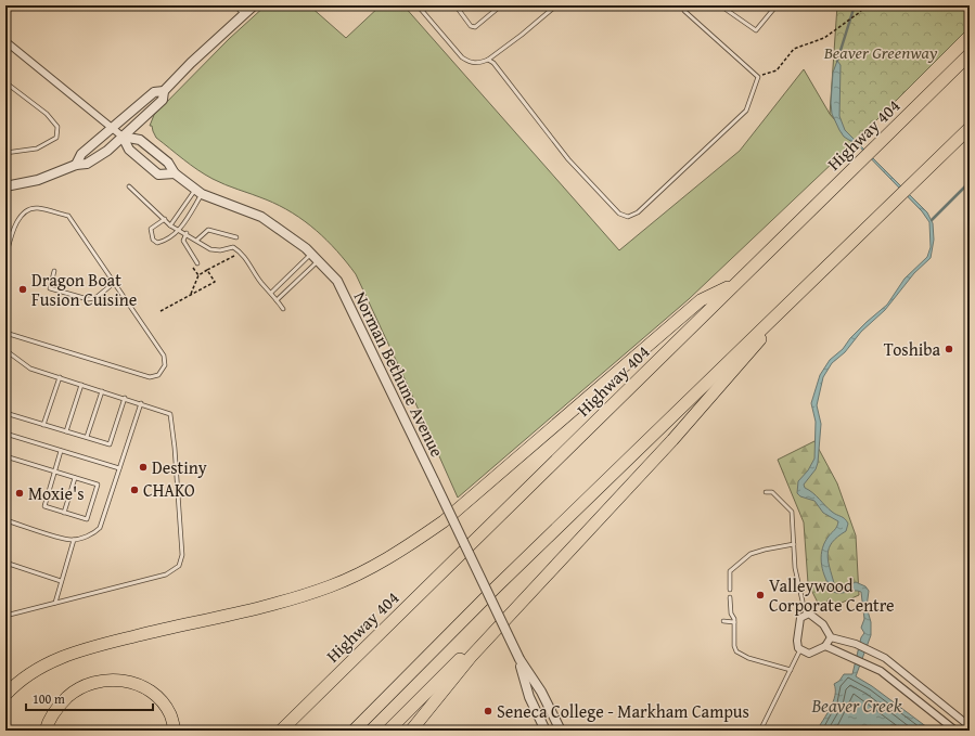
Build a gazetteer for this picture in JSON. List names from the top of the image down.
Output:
{
  "streets": {
    "highway": ["Highway 404"],
    "street": ["Norman Bethune Avenue"]
  },
  "water": ["Beaver Creek"],
  "parks": ["Beaver Greenway"],
  "places": [
    "Dragon Boat Fusion Cuisine",
    "Toshiba",
    "Destiny",
    "CHAKO",
    "Moxie's",
    "Valleywood Corporate Centre",
    "Seneca College - Markham Campus"
  ],
  "scale_bar": "100 m"
}
